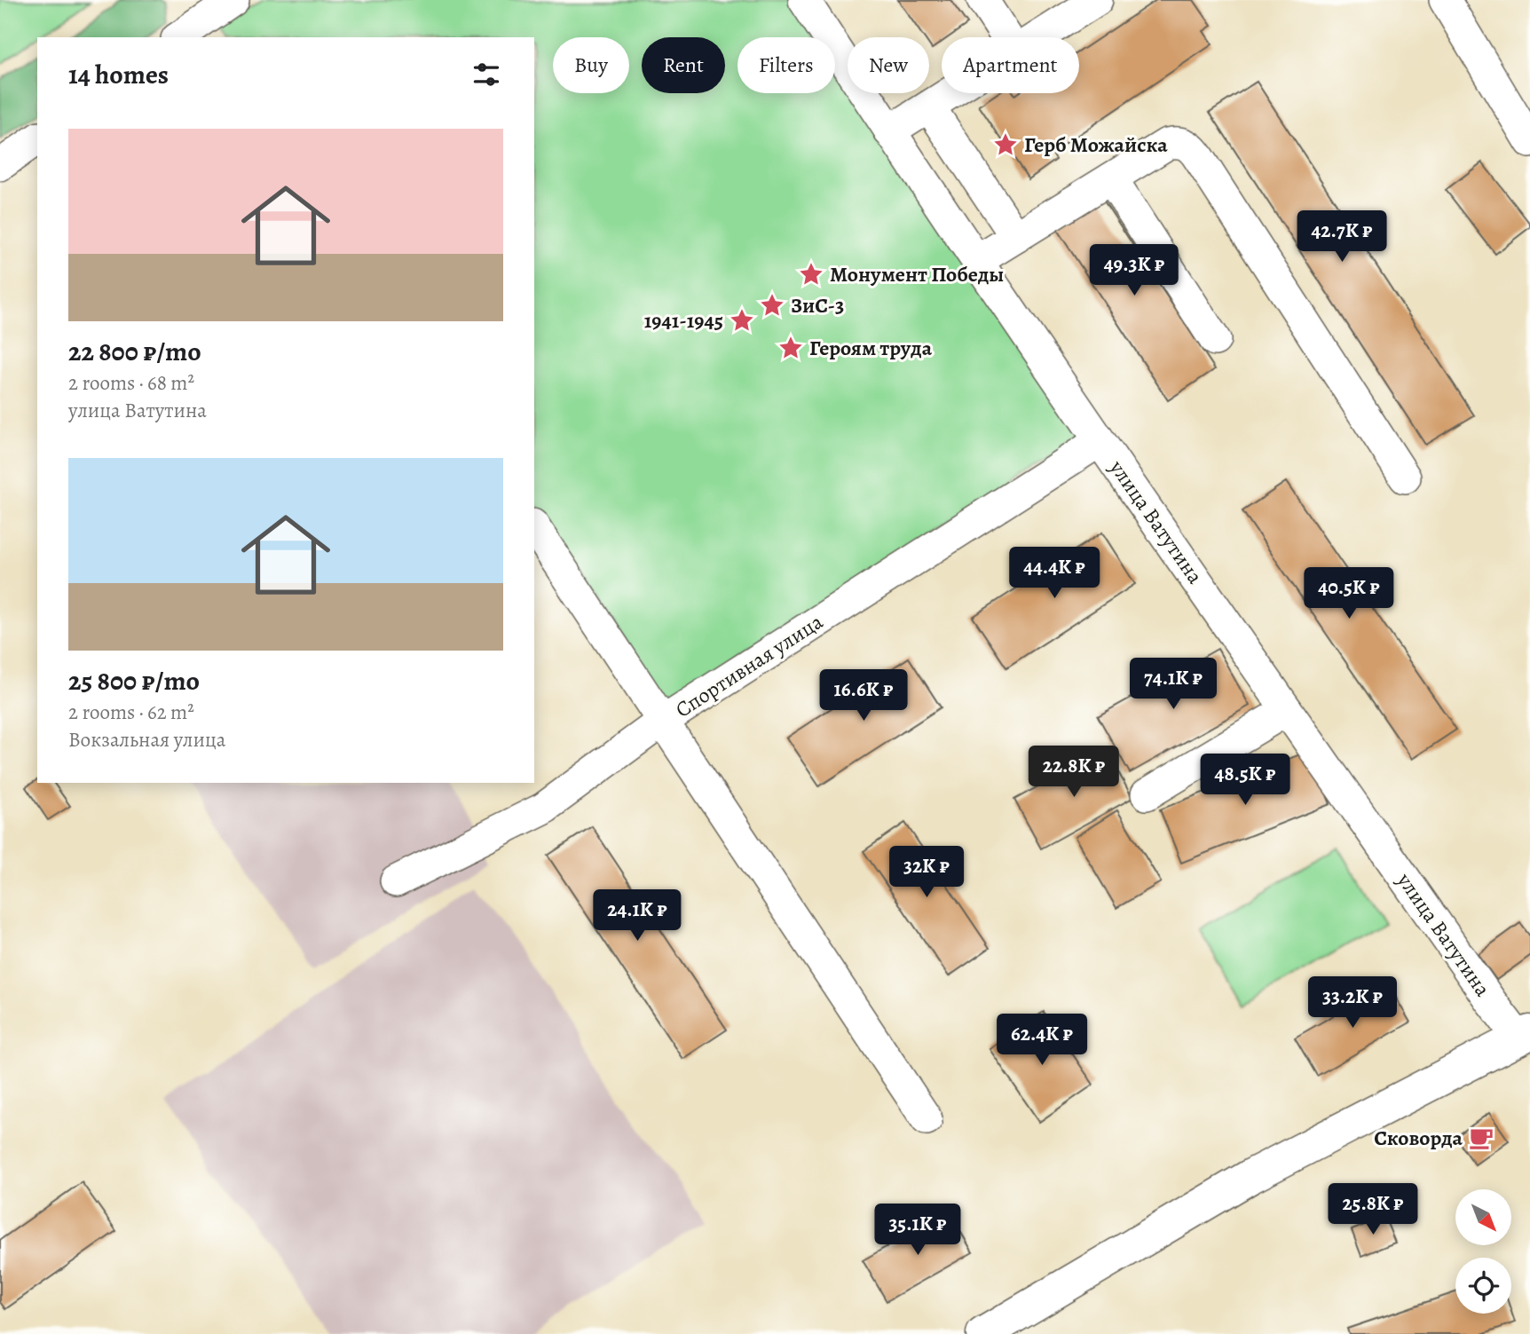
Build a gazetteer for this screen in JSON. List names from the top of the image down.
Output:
{
  "streets": {
    "street": ["улица Ватутина", "Спортивная улица"]
  },
  "crossings": [
    ["улица Ватутина", "Спортивная улица"]
  ],
  "places": {
    "place": [
      "Герб Можайска",
      "Монумент Победы",
      "ЗиС-3",
      "1941-1945",
      "Героям труда"
    ],
    "cafe": ["Сковорда"]
  },
  "north": "bottom right",
  "page": {
    "chip": [
      "Buy",
      "Rent",
      "Filters",
      "New",
      "Apartment"
    ],
    "heading": "14 homes",
    "list": [
      {
        "name": "22 800 ₽/mo",
        "note": "2 rooms · 68 m² · улица Ватутина"
      },
      {
        "name": "25 800 ₽/mo",
        "note": "2 rooms · 62 m² · Вокзальная улица"
      }
    ],
    "price": [
      "42.7K ₽",
      "49.3K ₽",
      "44.4K ₽",
      "40.5K ₽",
      "74.1K ₽",
      "16.6K ₽",
      "22.8K ₽",
      "48.5K ₽",
      "32K ₽",
      "24.1K ₽",
      "33.2K ₽",
      "62.4K ₽",
      "25.8K ₽",
      "35.1K ₽"
    ]
  }
}
